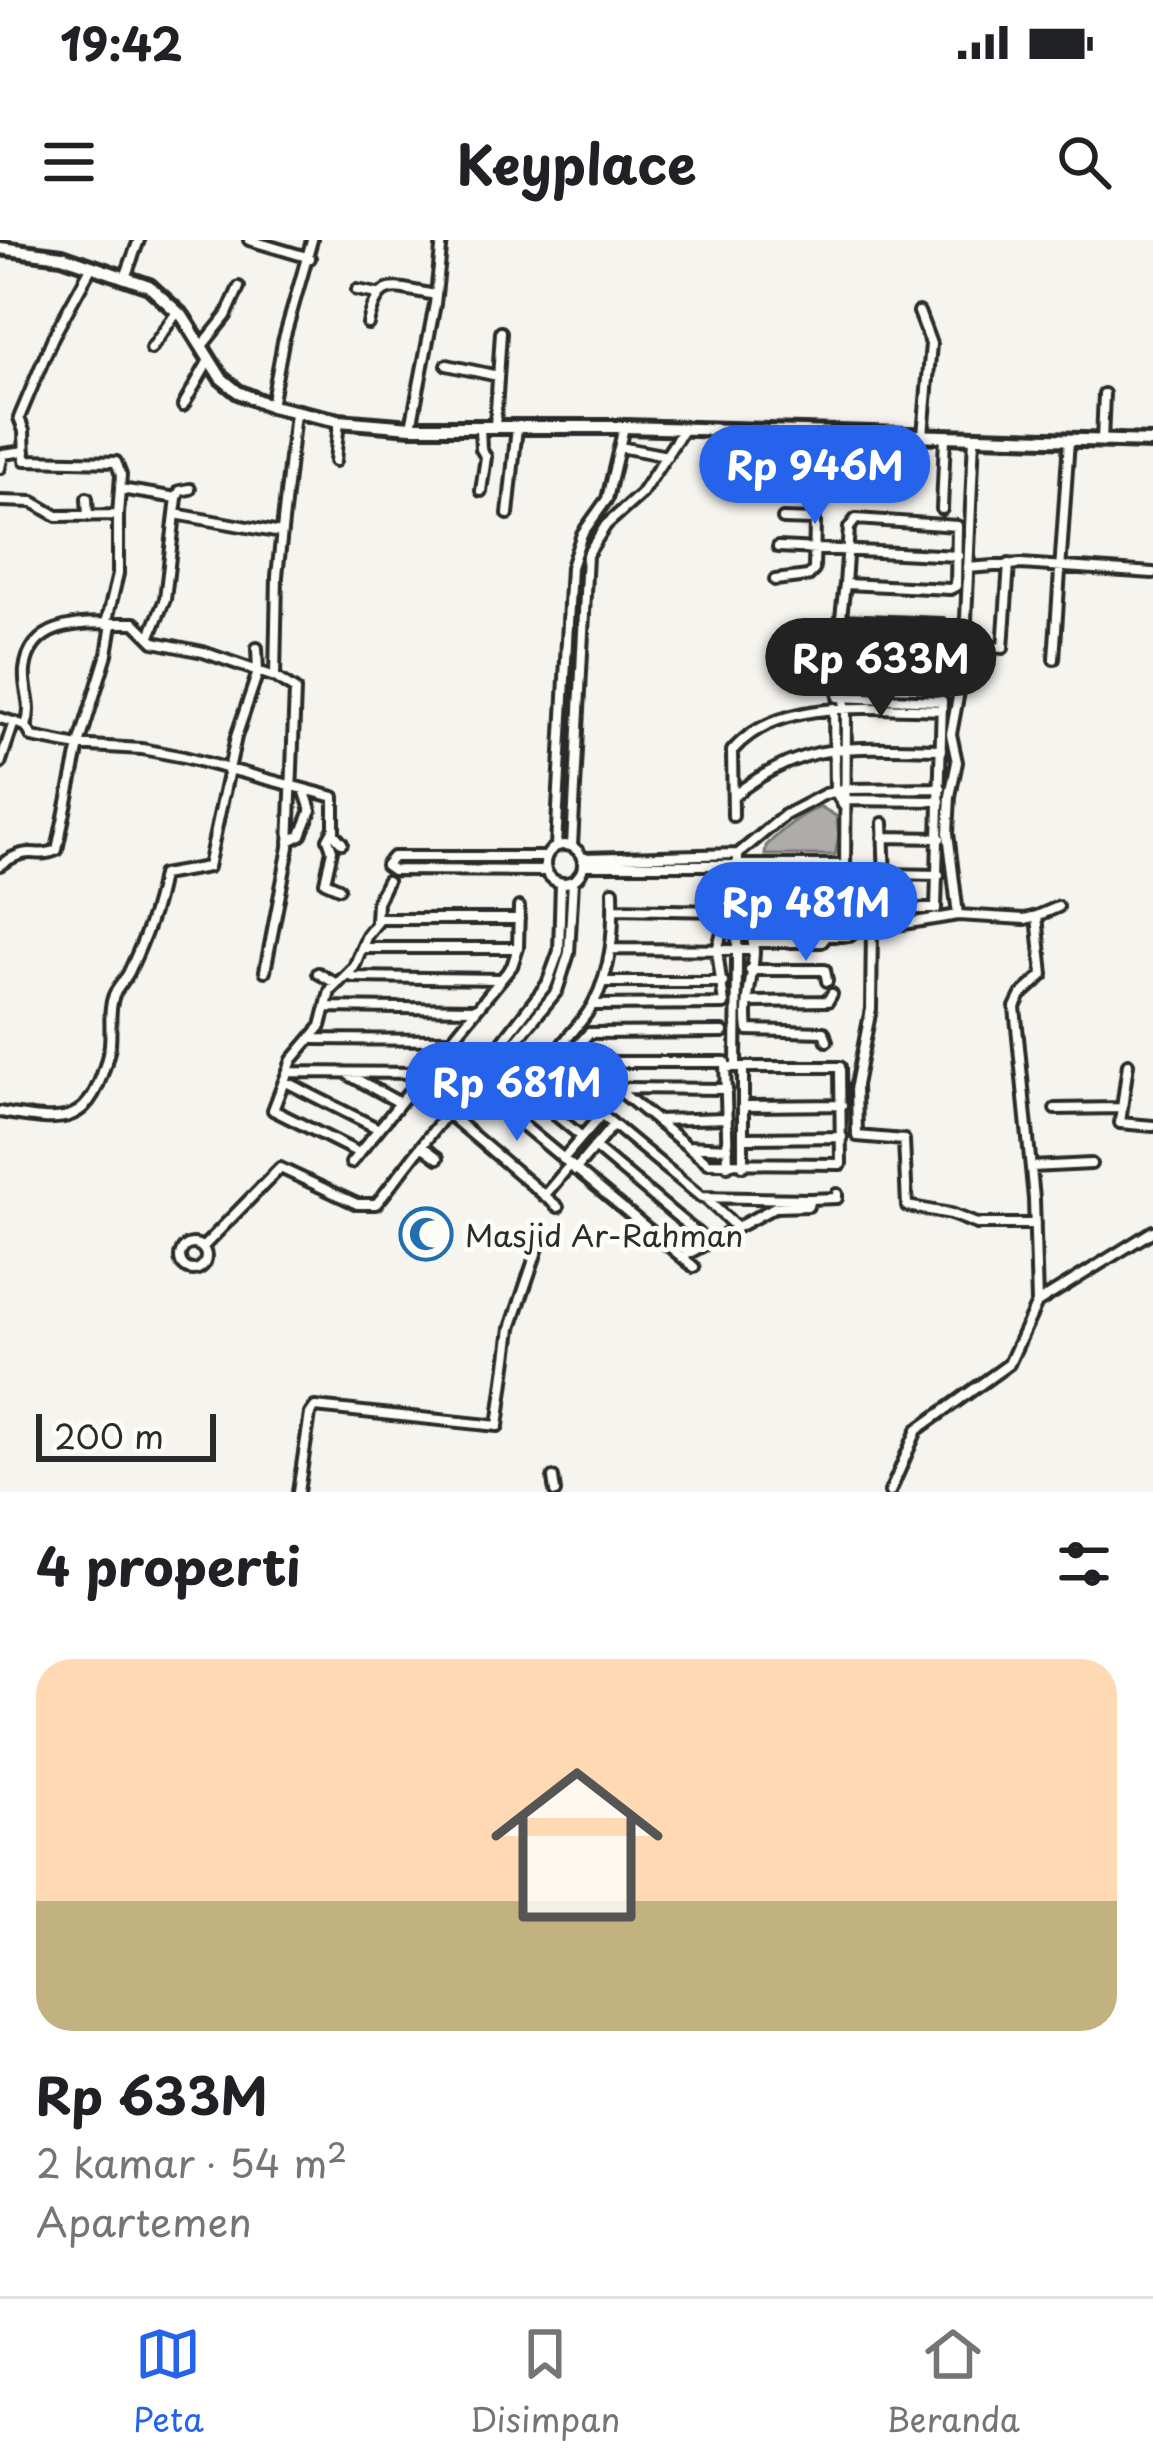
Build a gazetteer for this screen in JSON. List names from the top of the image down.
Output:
{
  "places": {
    "mosque": ["Masjid Ar-Rahman"]
  },
  "scale_bar": "200 m",
  "page": {
    "status": "19:42",
    "header": "Keyplace",
    "price": [
      "Rp 946M",
      "Rp 633M",
      "Rp 481M",
      "Rp 681M"
    ],
    "scale": "200 m",
    "heading": "4 properti",
    "list": [
      {
        "name": "Rp 633M",
        "note": "2 kamar · 54 m² · Apartemen"
      }
    ],
    "tabs": ["Peta", "Disimpan", "Beranda"]
  }
}
